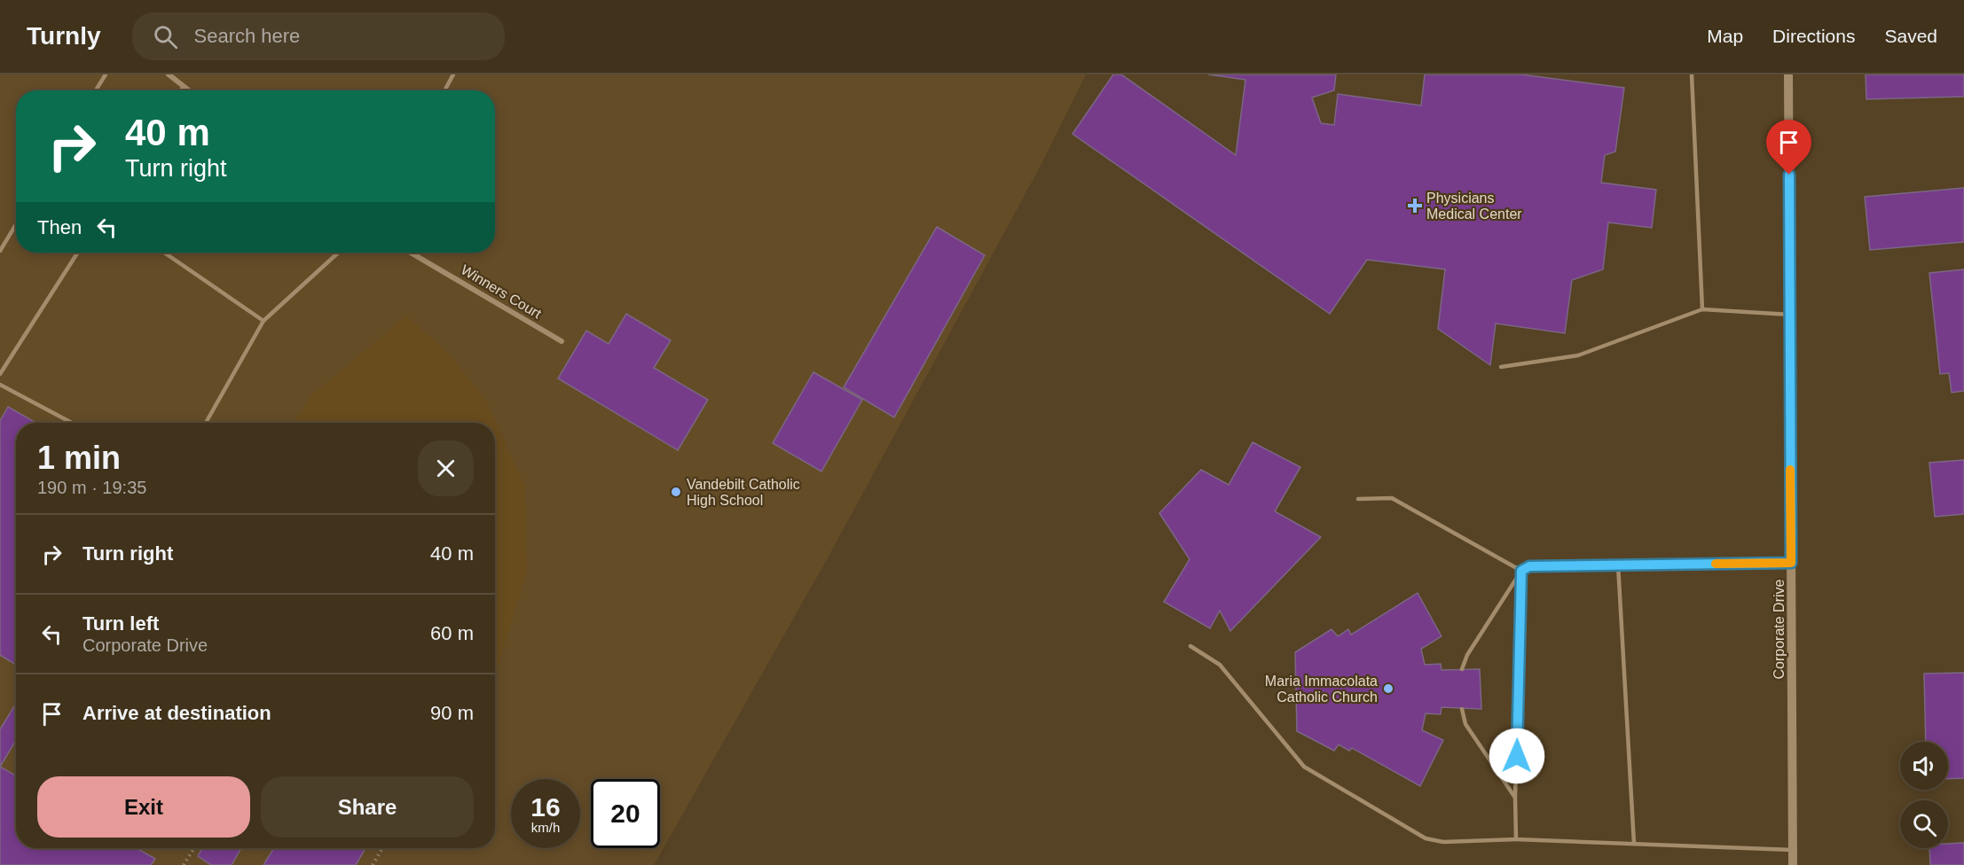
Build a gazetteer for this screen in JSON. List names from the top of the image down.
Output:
{
  "streets": {
    "street": ["Winners Court", "Corporate Drive"]
  },
  "places": {
    "health": ["Physicians Medical Center"],
    "other": ["Vandebilt Catholic High School", "Maria Immacolata Catholic Church"]
  },
  "page": {
    "header": "Turnly",
    "search": "Search here",
    "nav": ["Map", "Directions", "Saved"],
    "turn": ["40 m", "Turn right"],
    "then": "Then",
    "heading": ["1 min", "190 m · 19:35"],
    "list": [
      {
        "name": "Turn right",
        "value": "40 m"
      },
      {
        "name": "Turn left",
        "note": "Corporate Drive",
        "value": "60 m"
      },
      {
        "name": "Arrive at destination",
        "value": "90 m"
      }
    ],
    "buttons": ["Exit", "Share"],
    "speed": "16 km/h",
    "limit": "20"
  }
}
